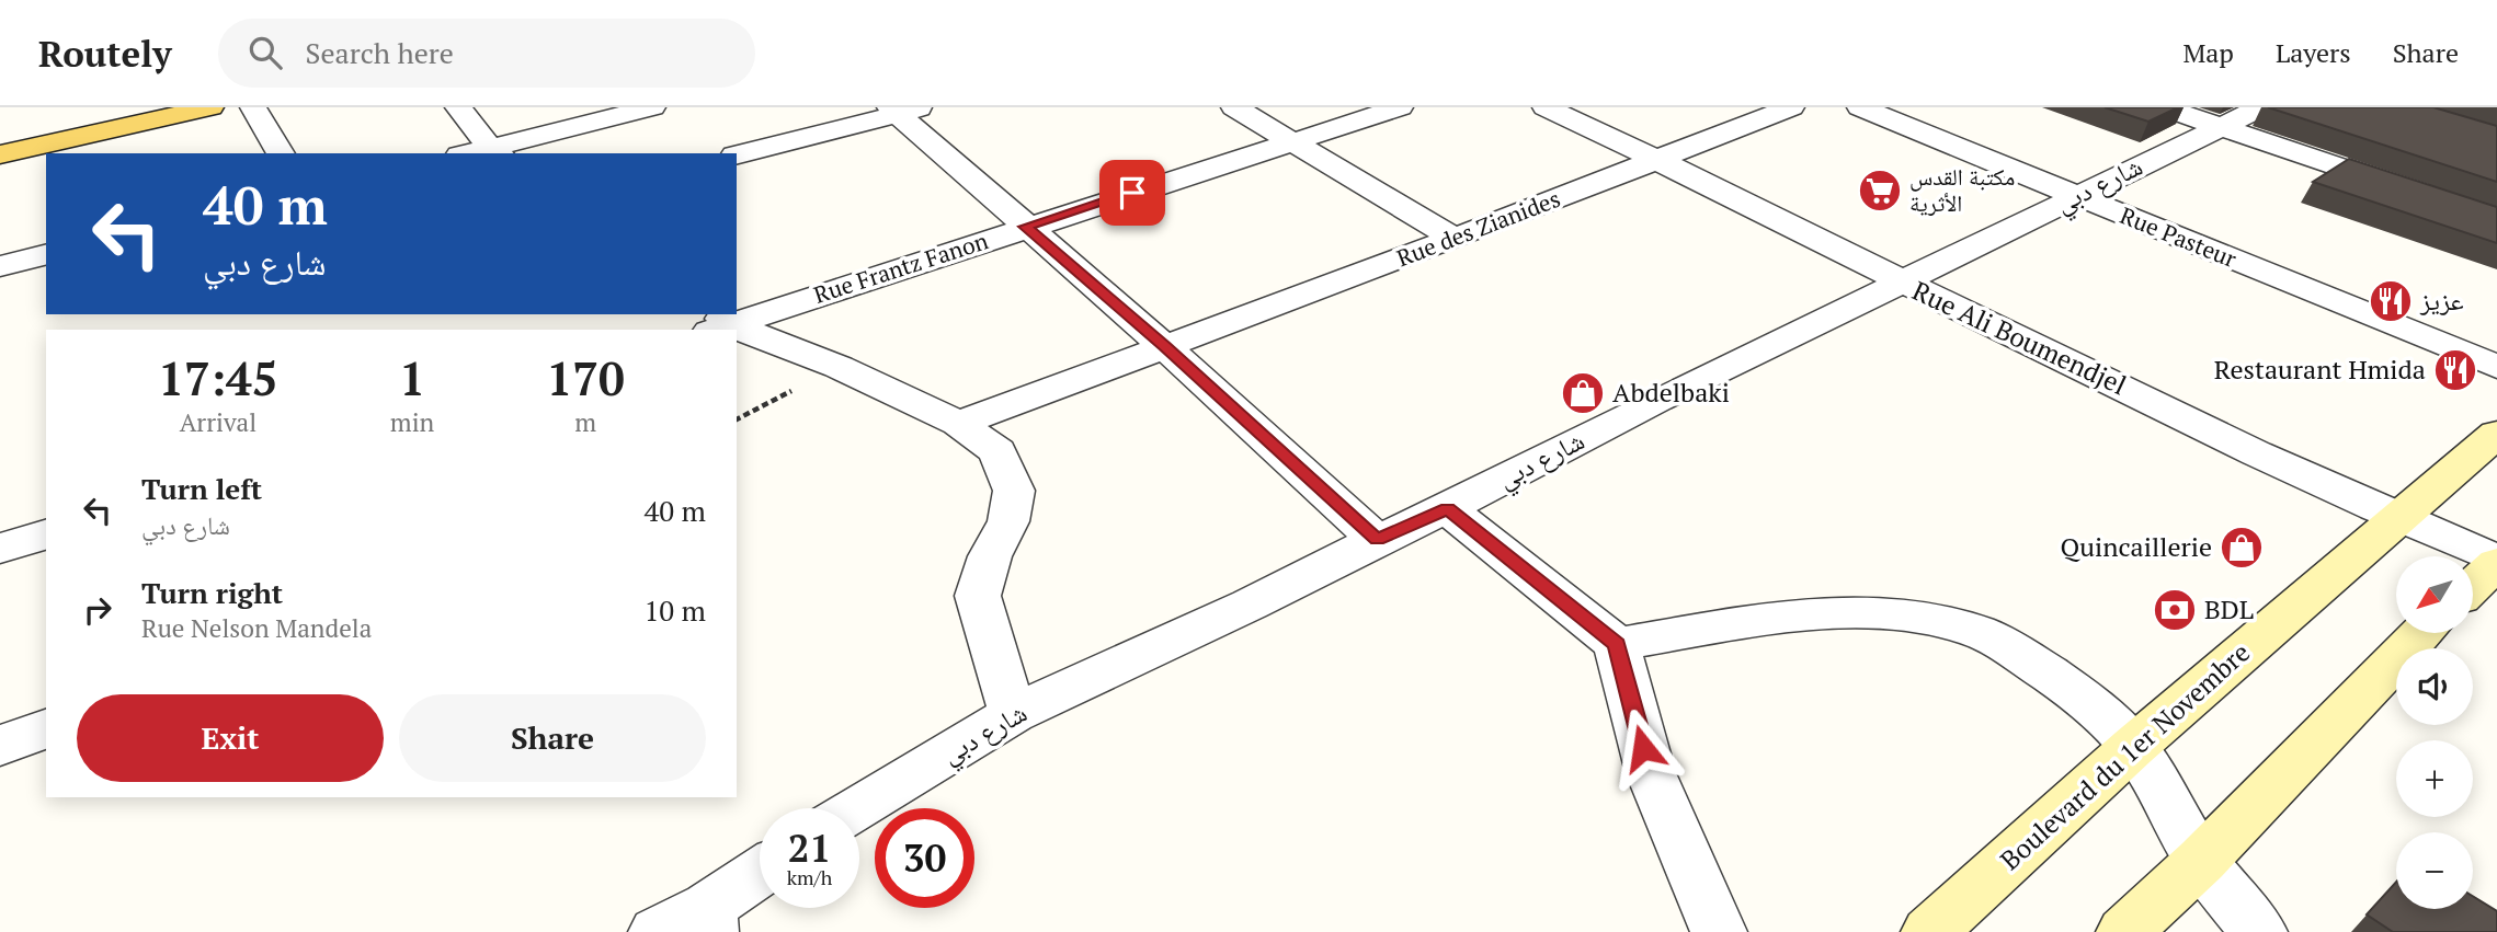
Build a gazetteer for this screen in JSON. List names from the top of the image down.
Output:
{
  "streets": {
    "main road": ["Boulevard du 1er Novembre"],
    "street": [
      "شارع دبي",
      "Rue des Zianides",
      "Rue Pasteur",
      "Rue Frantz Fanon",
      "Rue Ali Boumendjel"
    ]
  },
  "crossings": [
    ["شارع دبي", "Rue Pasteur"],
    ["شارع دبي", "Rue Ali Boumendjel"],
    ["Rue des Zianides", "Rue Ali Boumendjel"],
    ["Rue Ali Boumendjel", "Boulevard du 1er Novembre"]
  ],
  "places": {
    "supermarket": ["مكتبة القدس الأثرية"],
    "restaurant": ["عزيز", "Restaurant Hmida"],
    "shop": ["Abdelbaki", "Quincaillerie"],
    "bank": ["BDL"]
  },
  "north": "bottom left",
  "page": {
    "header": "Routely",
    "search": "Search here",
    "nav": ["Map", "Layers", "Share"],
    "turn": ["40 m", "شارع دبي"],
    "eta": [
      "17:45",
      "Arrival",
      "1",
      "min",
      "170",
      "m"
    ],
    "list": [
      {
        "name": "Turn left",
        "note": "شارع دبي",
        "value": "40 m"
      },
      {
        "name": "Turn right",
        "note": "Rue Nelson Mandela",
        "value": "10 m"
      }
    ],
    "map_buttons": ["+", "−"],
    "buttons": ["Exit", "Share"],
    "speed": "21 km/h",
    "limit": "30"
  }
}
